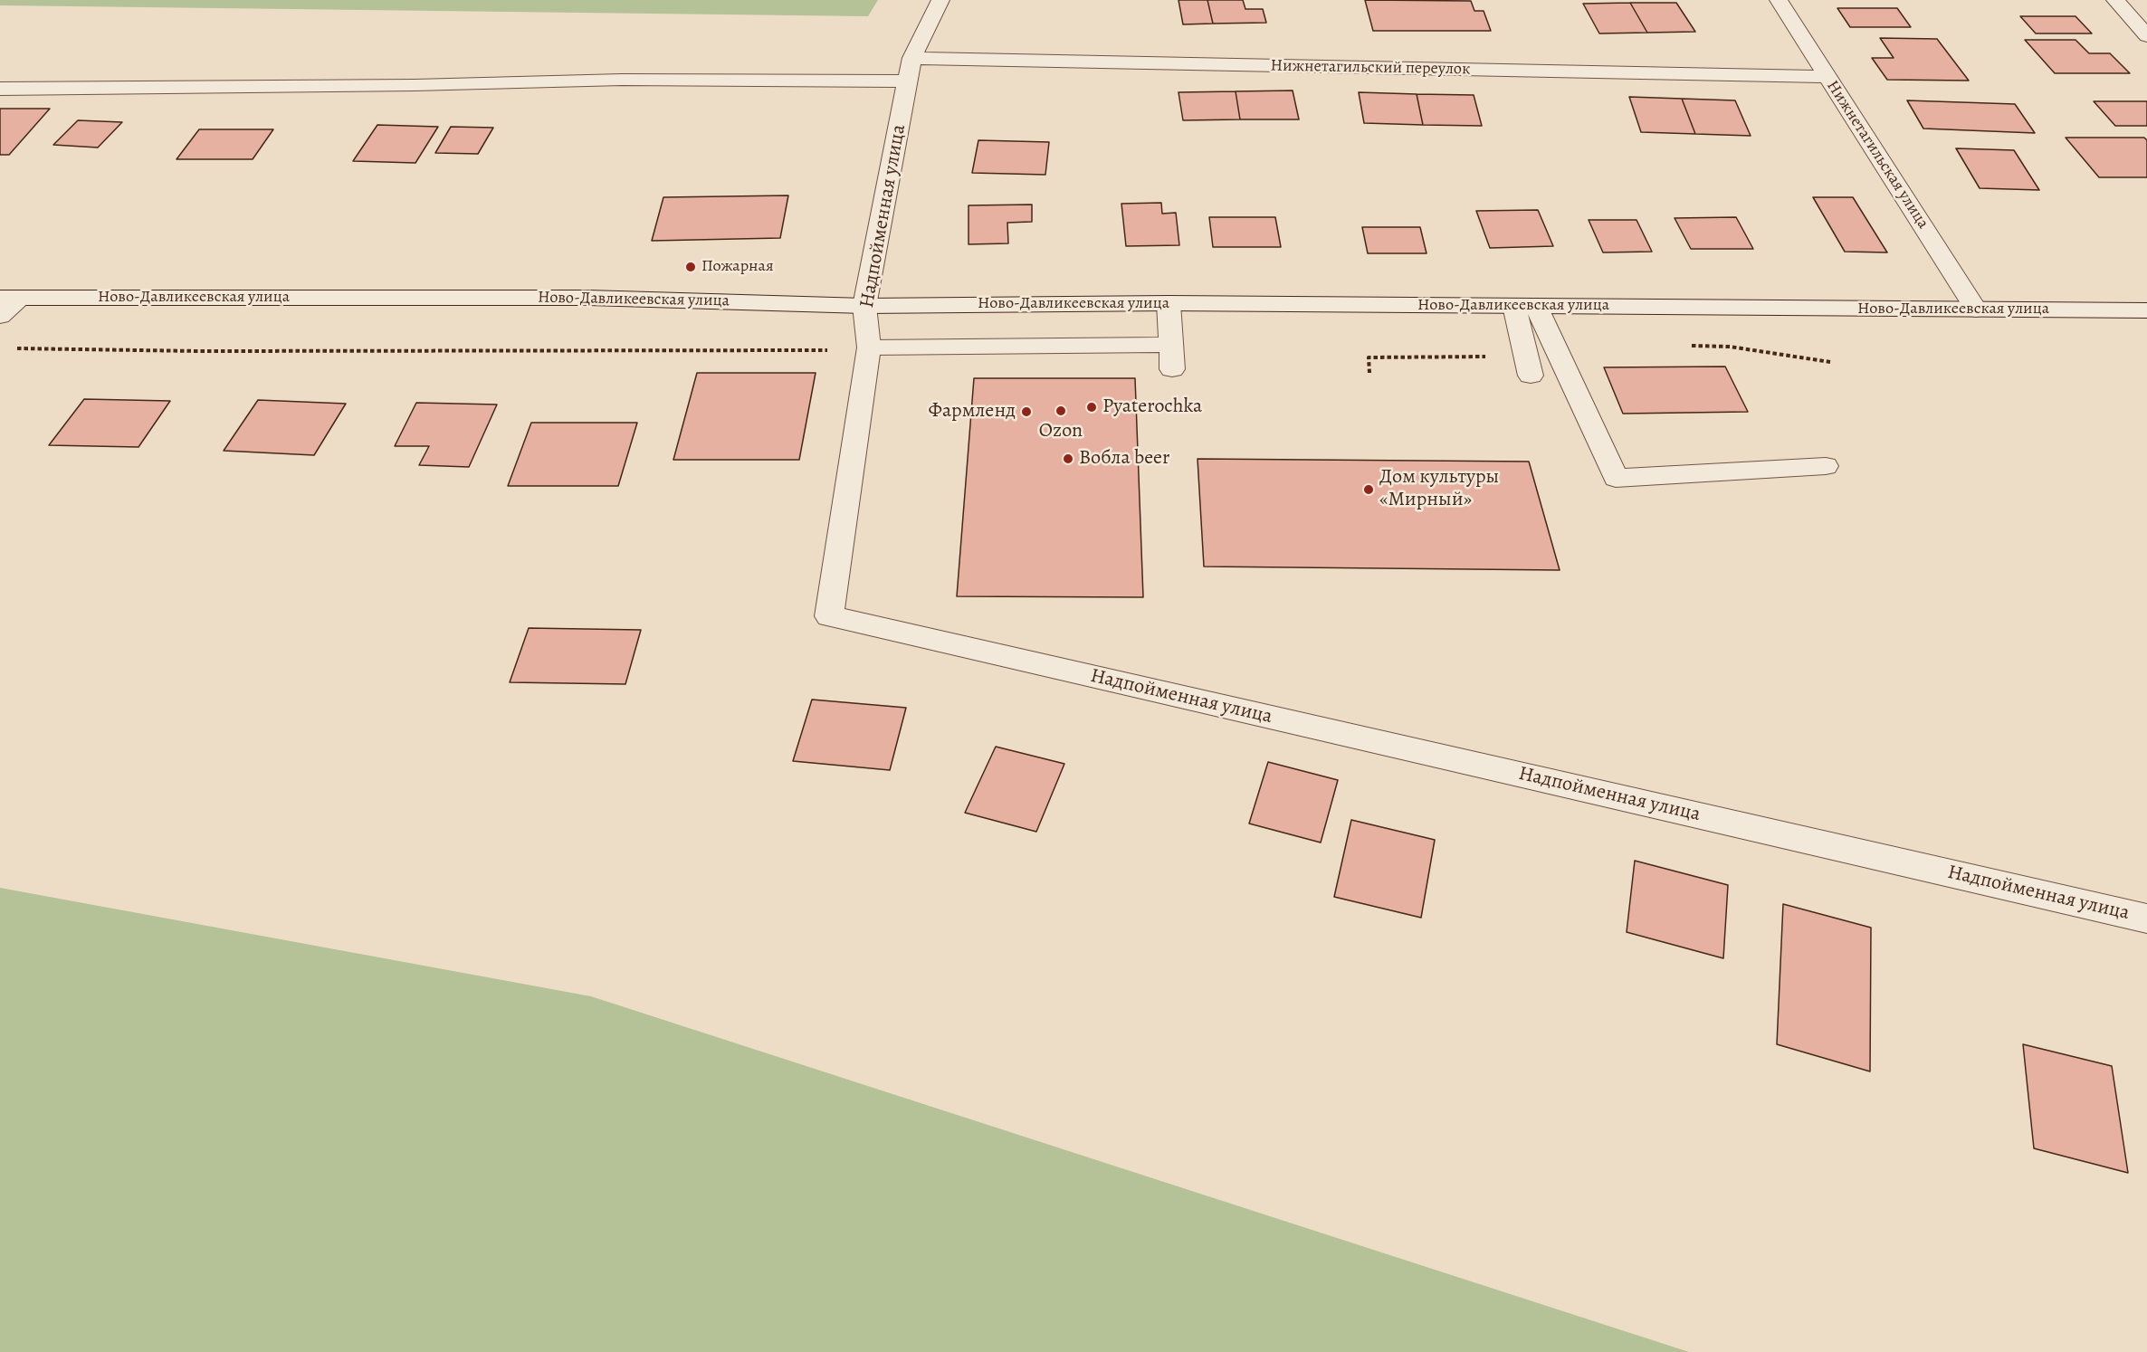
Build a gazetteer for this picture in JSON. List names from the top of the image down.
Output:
{
  "streets": {
    "street": [
      "Нижнетагильский переулок",
      "Нижнетагильская улица",
      "Надпойменная улица",
      "Ново-Давликеевская улица"
    ]
  },
  "crossings": [
    ["Нижнетагильский переулок", "Нижнетагильская улица"],
    ["Нижнетагильский переулок", "Надпойменная улица"],
    ["Нижнетагильская улица", "Ново-Давликеевская улица"],
    ["Надпойменная улица", "Ново-Давликеевская улица"]
  ],
  "places": [
    "Пожарная",
    "Pyaterochka",
    "Ozon",
    "Фармленд",
    "Вобла beer",
    "Дом культуры «Мирный»"
  ]
}
